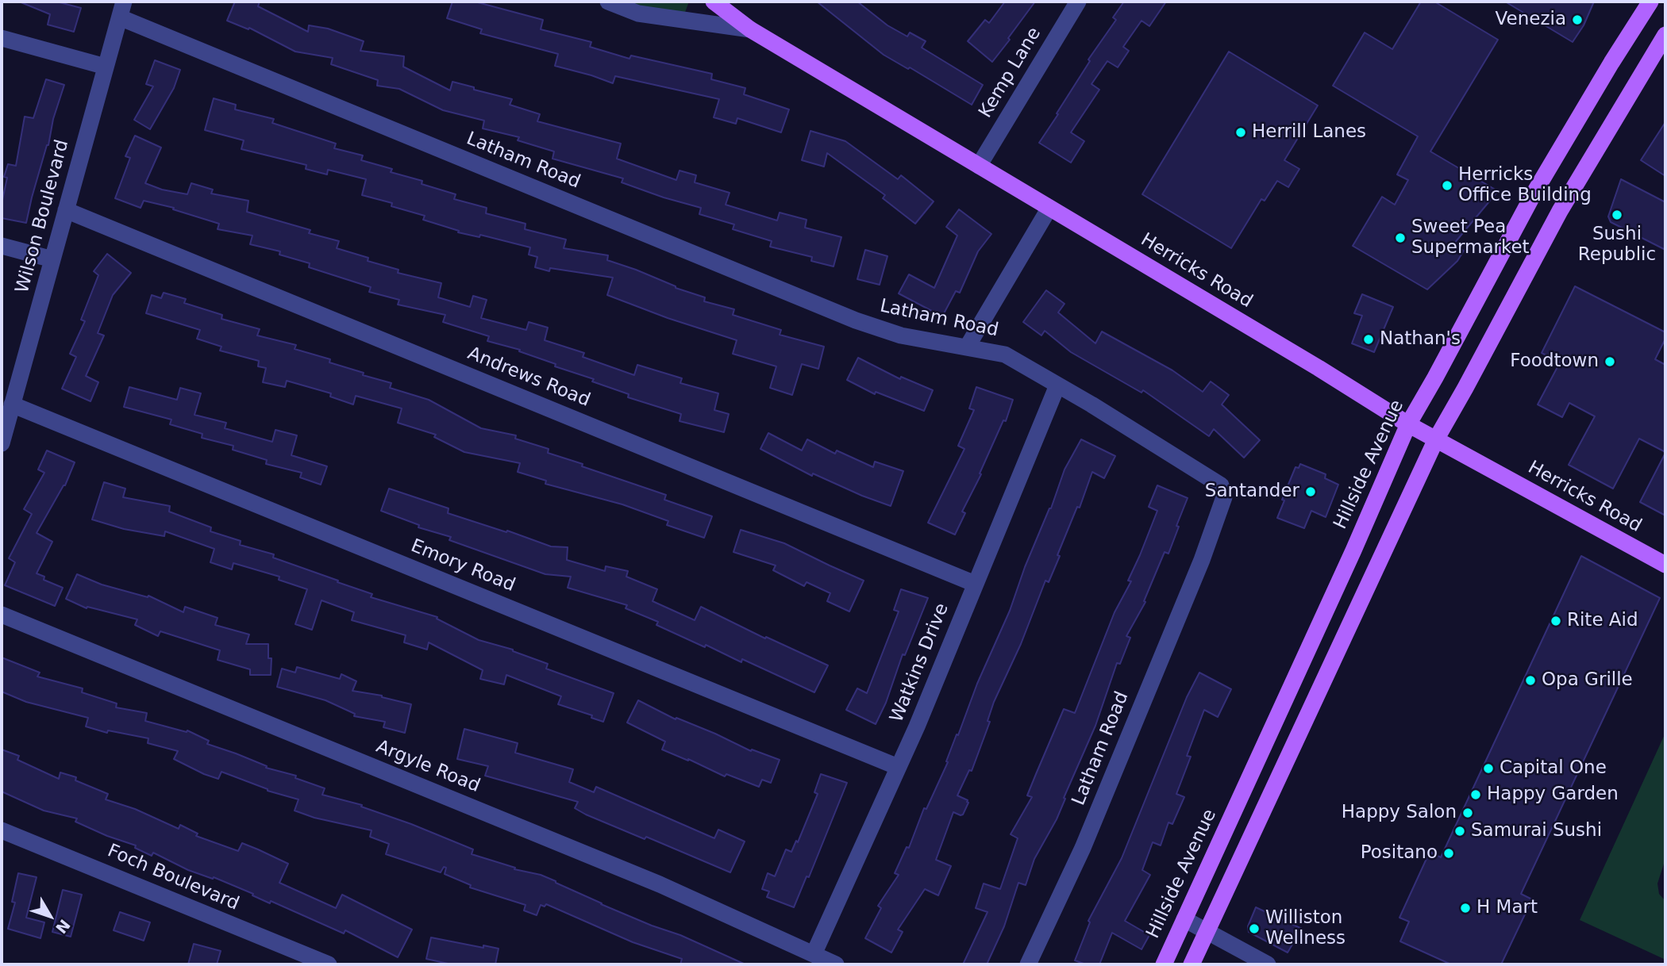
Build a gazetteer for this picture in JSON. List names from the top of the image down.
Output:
{
  "streets": {
    "main road": ["Herricks Road", "Hillside Avenue"],
    "street": [
      "Kemp Lane",
      "Latham Road",
      "Wilson Boulevard",
      "Andrews Road",
      "Emory Road",
      "Watkins Drive",
      "Argyle Road",
      "Foch Boulevard"
    ]
  },
  "crossings": [
    ["Kemp Lane", "Herricks Road"],
    ["Latham Road", "Wilson Boulevard"],
    ["Latham Road", "Watkins Drive"],
    ["Wilson Boulevard", "Andrews Road"],
    ["Wilson Boulevard", "Emory Road"],
    ["Herricks Road", "Hillside Avenue"],
    ["Andrews Road", "Watkins Drive"],
    ["Emory Road", "Watkins Drive"],
    ["Watkins Drive", "Argyle Road"]
  ],
  "places": [
    "Venezia",
    "Herrill Lanes",
    "Herricks Office Building",
    "Sushi Republic",
    "Sweet Pea Supermarket",
    "Nathan's",
    "Foodtown",
    "Santander",
    "Rite Aid",
    "Opa Grille",
    "Capital One",
    "Happy Garden",
    "Happy Salon",
    "Samurai Sushi",
    "Positano",
    "H Mart",
    "Williston Wellness"
  ],
  "north": "bottom right"
}
